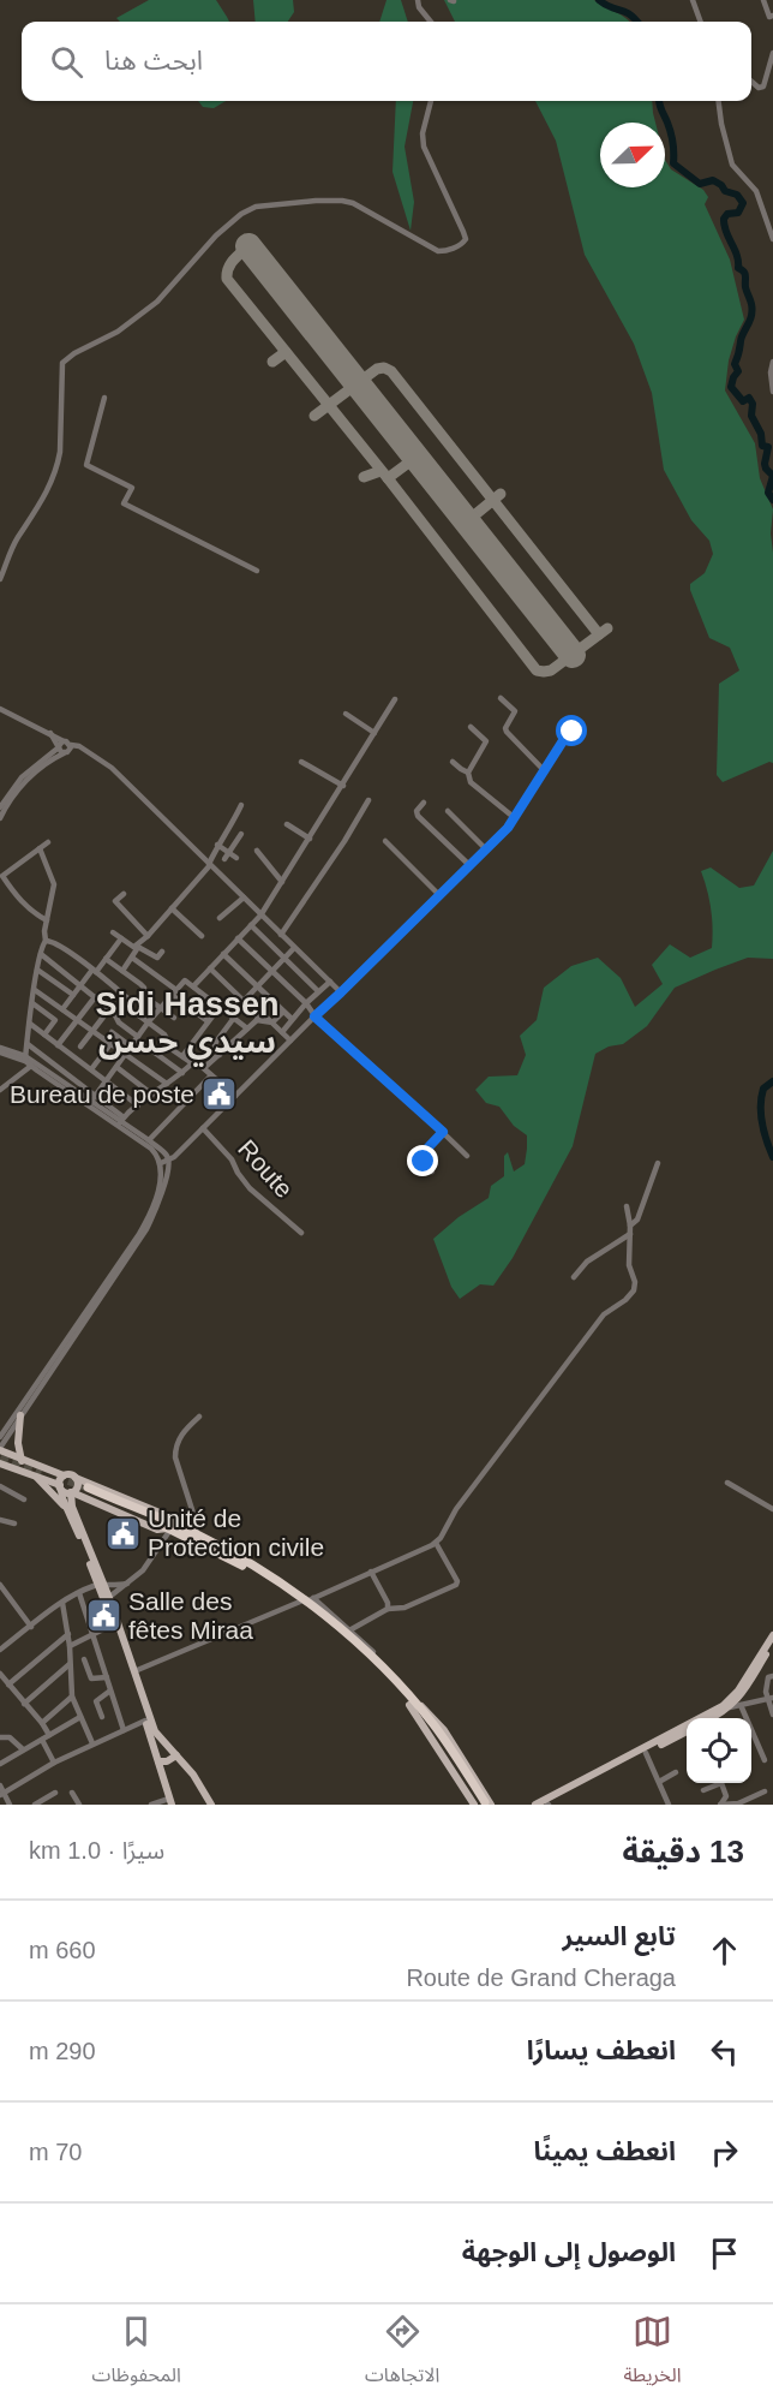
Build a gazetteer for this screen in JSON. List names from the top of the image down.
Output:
{
  "streets": {
    "street": ["Route"]
  },
  "districts": ["Sidi Hassen سيدي حسن"],
  "places": {
    "public building": ["Bureau de poste", "Unité de Protection civile", "Salle des fêtes Miraa"]
  },
  "north": "top right",
  "page": {
    "search": "ابحث هنا",
    "heading": ["13 دقيقة", "سيرًا · 1.0 km"],
    "list": [
      ["تابع السير", "Route de Grand Cheraga", "660 m"],
      ["انعطف يسارًا", "290 m"],
      ["انعطف يمينًا", "70 m"],
      "الوصول إلى الوجهة"
    ],
    "nav": ["الخريطة", "الاتجاهات", "المحفوظات"]
  }
}
